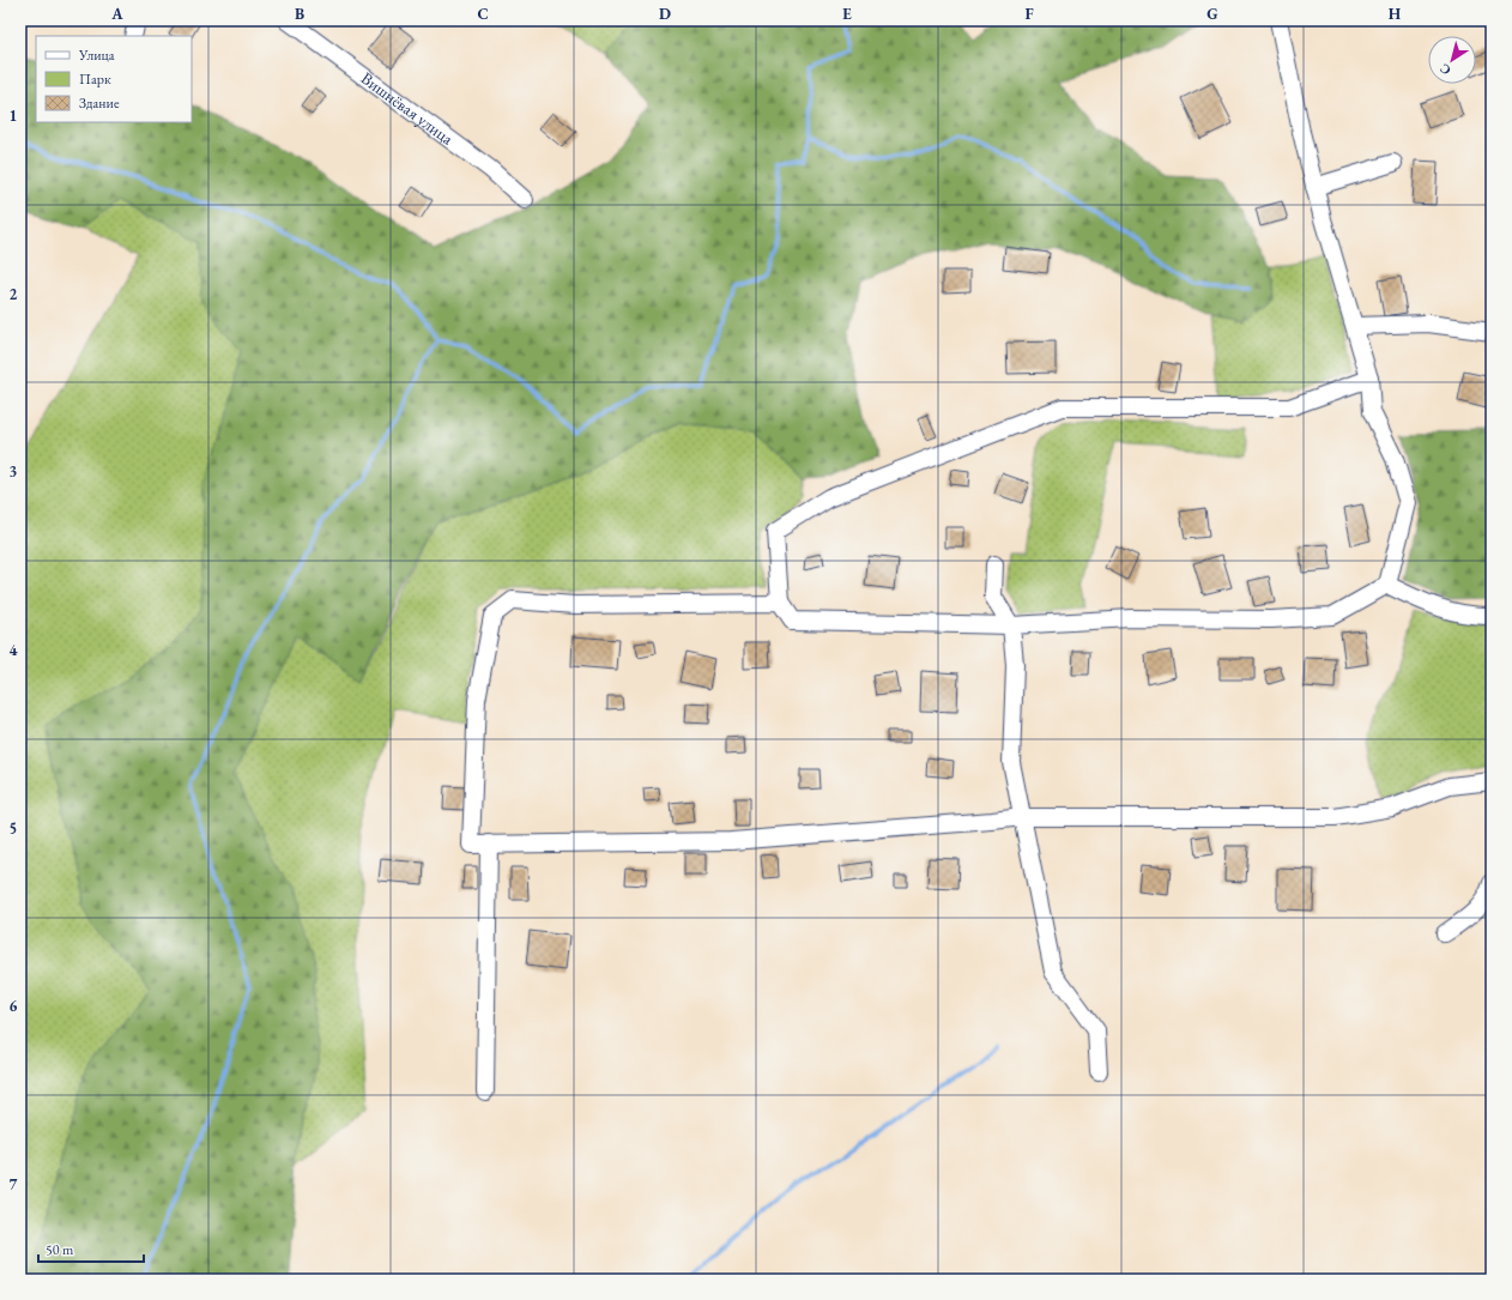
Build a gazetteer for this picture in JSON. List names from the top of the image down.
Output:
{
  "streets": {
    "street": ["Вишнёвая улица"]
  },
  "legend": ["Улица", "Парк", "Здание"],
  "scale_bar": "50 m",
  "north": "bottom left",
  "grid": {
    "columns": [
      "A",
      "B",
      "C",
      "D",
      "E",
      "F",
      "G",
      "H"
    ],
    "rows": [
      "1",
      "2",
      "3",
      "4",
      "5",
      "6",
      "7"
    ]
  }
}
